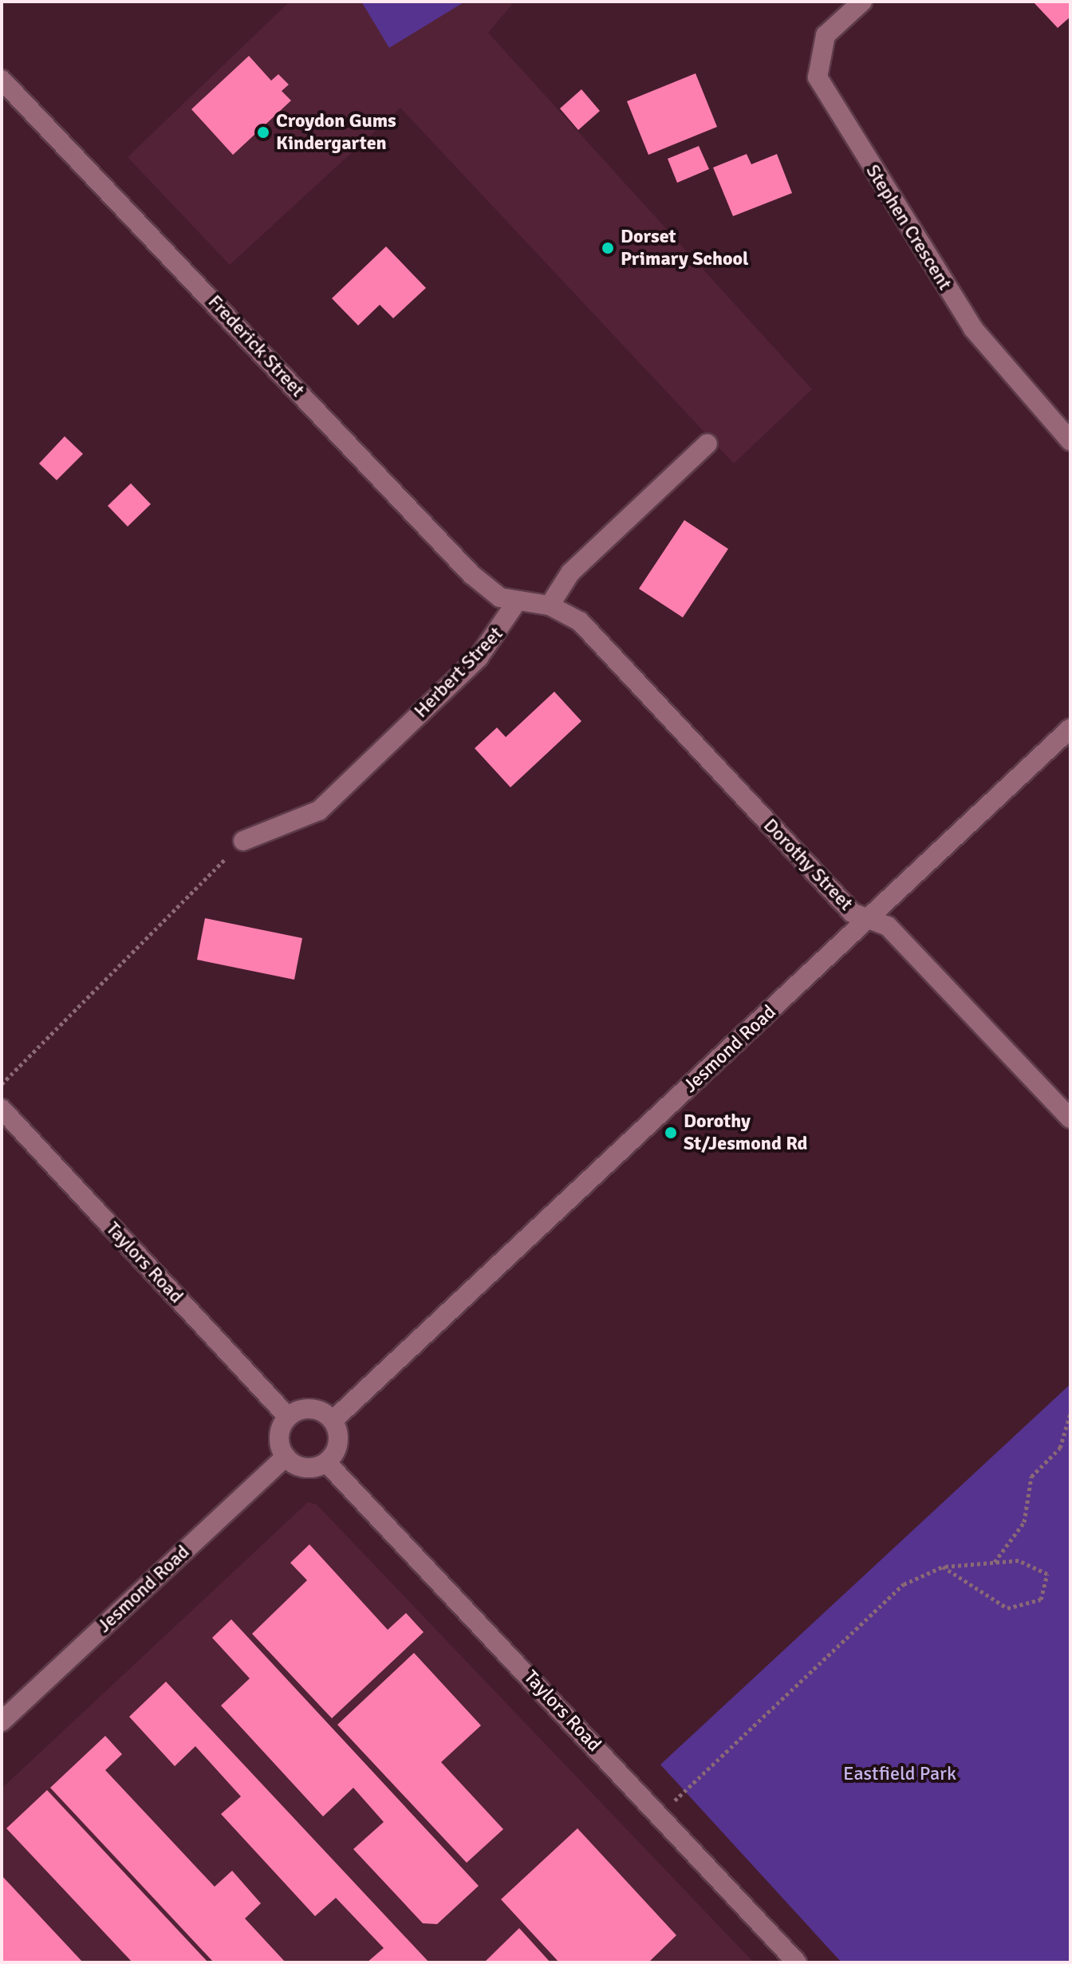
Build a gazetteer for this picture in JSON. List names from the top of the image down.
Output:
{
  "streets": {
    "street": [
      "Stephen Crescent",
      "Frederick Street",
      "Herbert Street",
      "Dorothy Street",
      "Jesmond Road",
      "Taylors Road"
    ]
  },
  "crossings": [
    ["Frederick Street", "Herbert Street"],
    ["Dorothy Street", "Jesmond Road"],
    ["Jesmond Road", "Taylors Road"]
  ],
  "parks": ["Eastfield Park"],
  "places": ["Croydon Gums Kindergarten", "Dorset Primary School", "Dorothy St/Jesmond Rd"]
}
